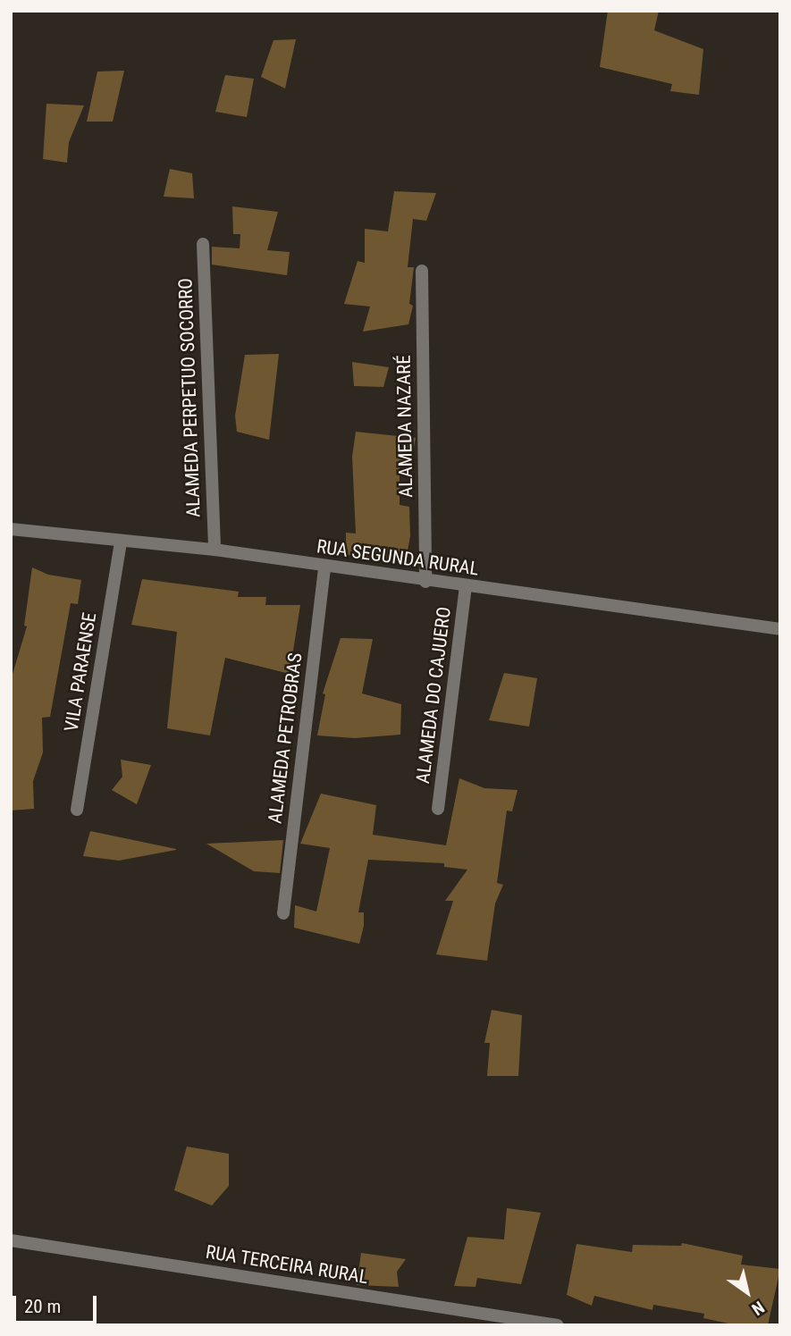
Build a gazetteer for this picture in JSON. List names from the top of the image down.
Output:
{
  "streets": {
    "street": [
      "ALAMEDA PERPETUO SOCORRO",
      "ALAMEDA NAZARÉ",
      "RUA SEGUNDA RURAL",
      "VILA PARAENSE",
      "ALAMEDA DO CAJUERO",
      "ALAMEDA PETROBRAS",
      "RUA TERCEIRA RURAL"
    ]
  },
  "crossings": [
    ["ALAMEDA PERPETUO SOCORRO", "RUA SEGUNDA RURAL"],
    ["ALAMEDA NAZARÉ", "RUA SEGUNDA RURAL"],
    ["RUA SEGUNDA RURAL", "VILA PARAENSE"],
    ["RUA SEGUNDA RURAL", "ALAMEDA DO CAJUERO"],
    ["RUA SEGUNDA RURAL", "ALAMEDA PETROBRAS"]
  ],
  "scale_bar": "20 m",
  "north": "bottom right"
}
